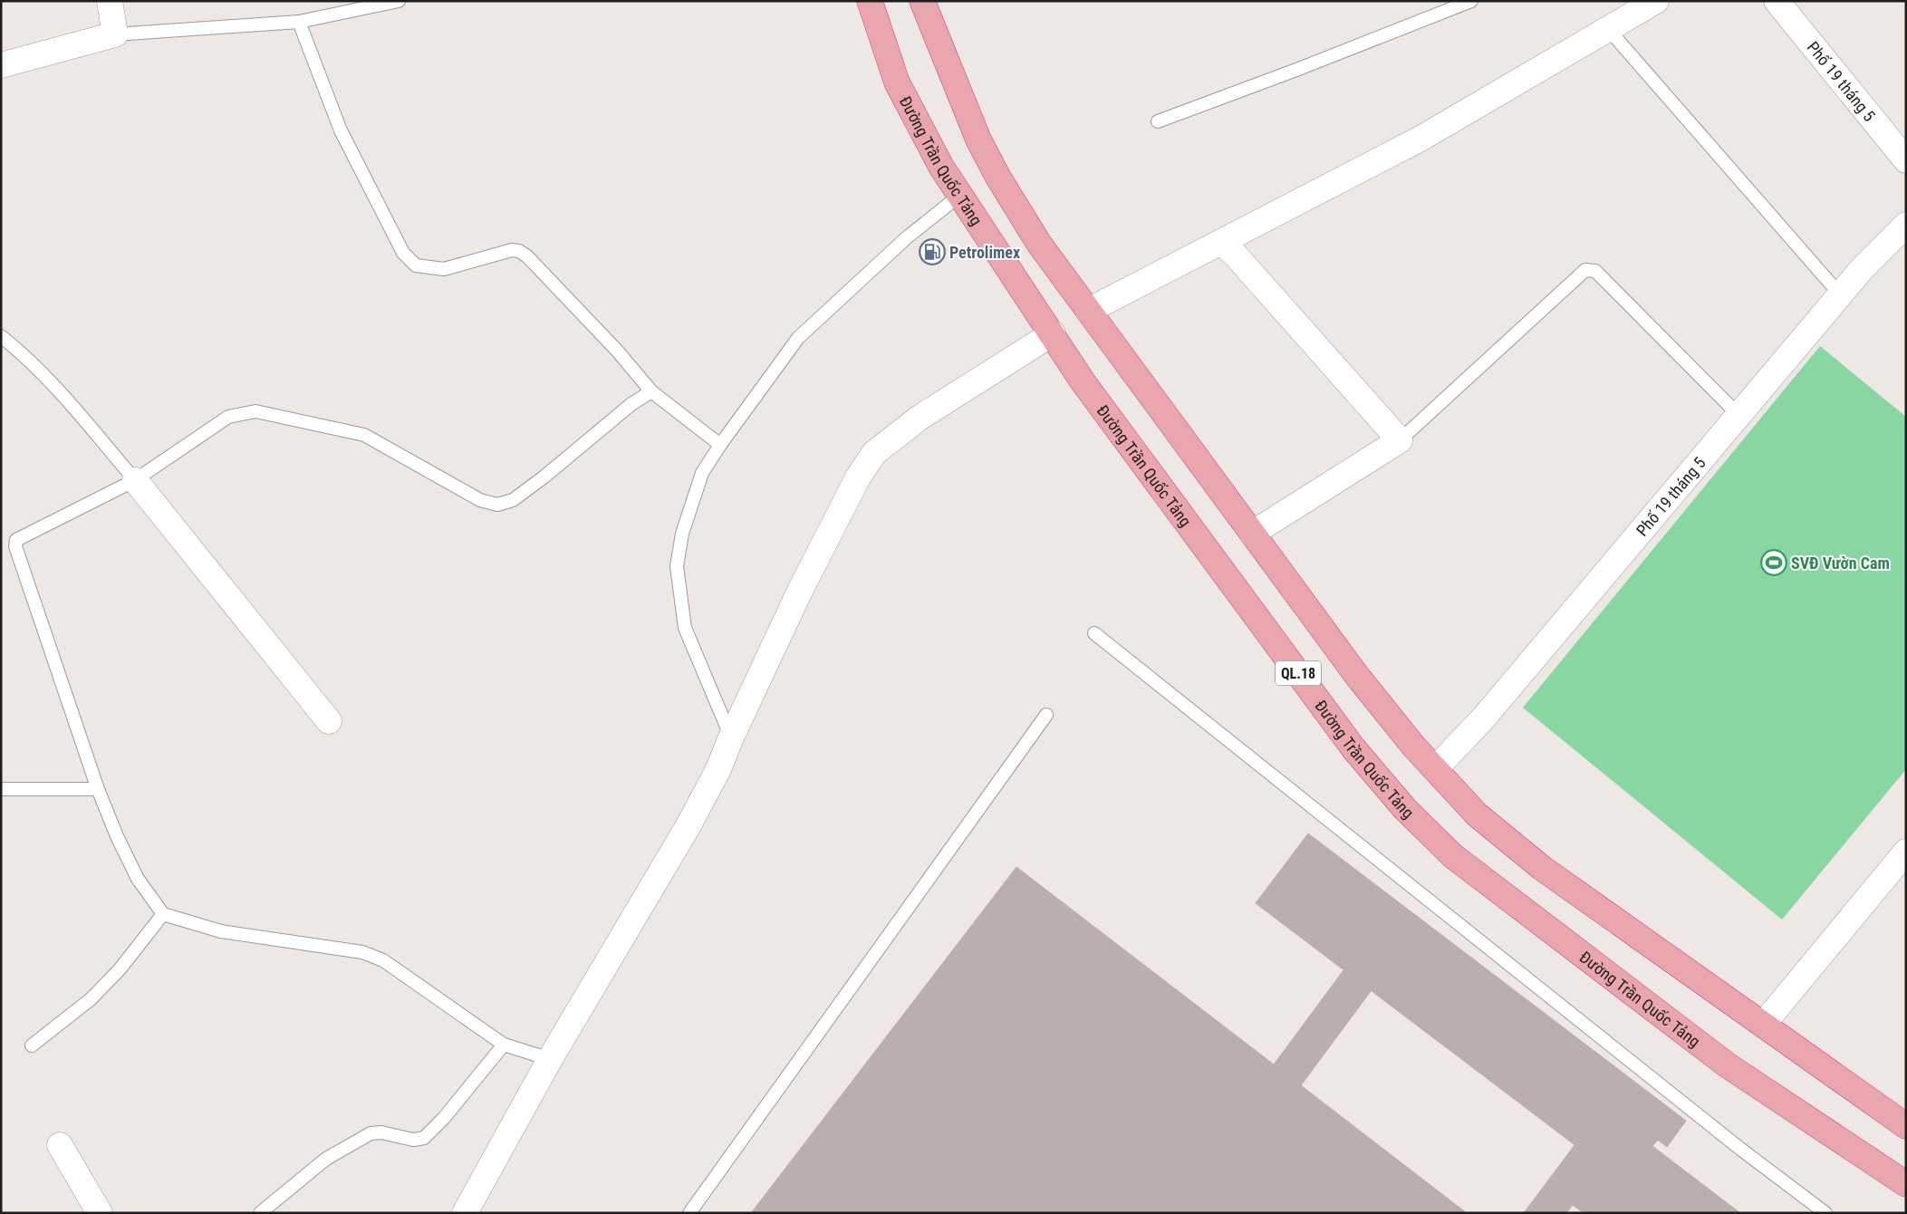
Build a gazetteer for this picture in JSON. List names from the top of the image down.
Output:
{
  "streets": {
    "highway": ["Đường Trần Quốc Tảng", "QL.18"],
    "street": ["Phố 19 tháng 5"]
  },
  "crossings": [
    ["Phố 19 tháng 5", "QL.18"]
  ],
  "places": {
    "fuel station": ["Petrolimex"],
    "sports": ["SVĐ Vườn Cam"]
  }
}
